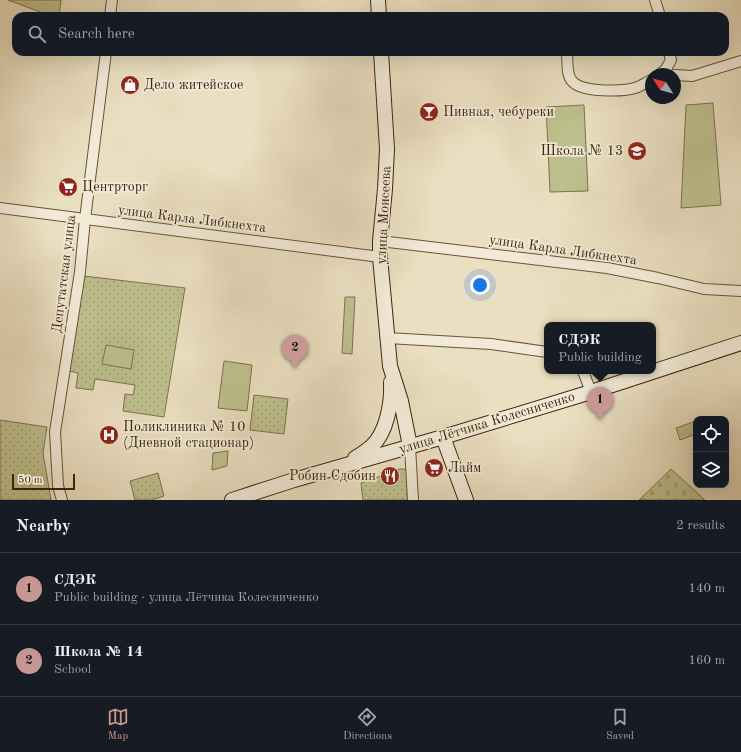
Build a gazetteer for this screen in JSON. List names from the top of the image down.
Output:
{
  "streets": {
    "street": [
      "улица Моисеева",
      "улица Карла Либкнехта",
      "Депутатская улица",
      "улица Лётчика Колесниченко"
    ]
  },
  "crossings": [
    ["улица Моисеева", "улица Карла Либкнехта"],
    ["улица Моисеева", "улица Лётчика Колесниченко"],
    ["улица Карла Либкнехта", "Депутатская улица"]
  ],
  "places": {
    "shop": ["Дело житейское"],
    "bar": ["Пивная, чебуреки"],
    "school or university": ["Школа № 13"],
    "supermarket": ["Центрторг", "Лайм"],
    "hospital": ["Поликлиника № 10 (Дневной стационар)"],
    "restaurant": ["Робин Сдобин"]
  },
  "scale_bar": "50 m",
  "north": "top left",
  "page": {
    "search": "Search here",
    "popup": ["СДЭК", "Public building"],
    "pins": ["2", "1"],
    "scale": "50 m",
    "heading": ["Nearby", "2 results"],
    "list": [
      {
        "mark": "1",
        "name": "СДЭК",
        "note": "Public building · улица Лётчика Колесниченко",
        "value": "140 m"
      },
      {
        "mark": "2",
        "name": "Школа № 14",
        "note": "School",
        "value": "160 m"
      }
    ],
    "nav": ["Map", "Directions", "Saved"]
  }
}
